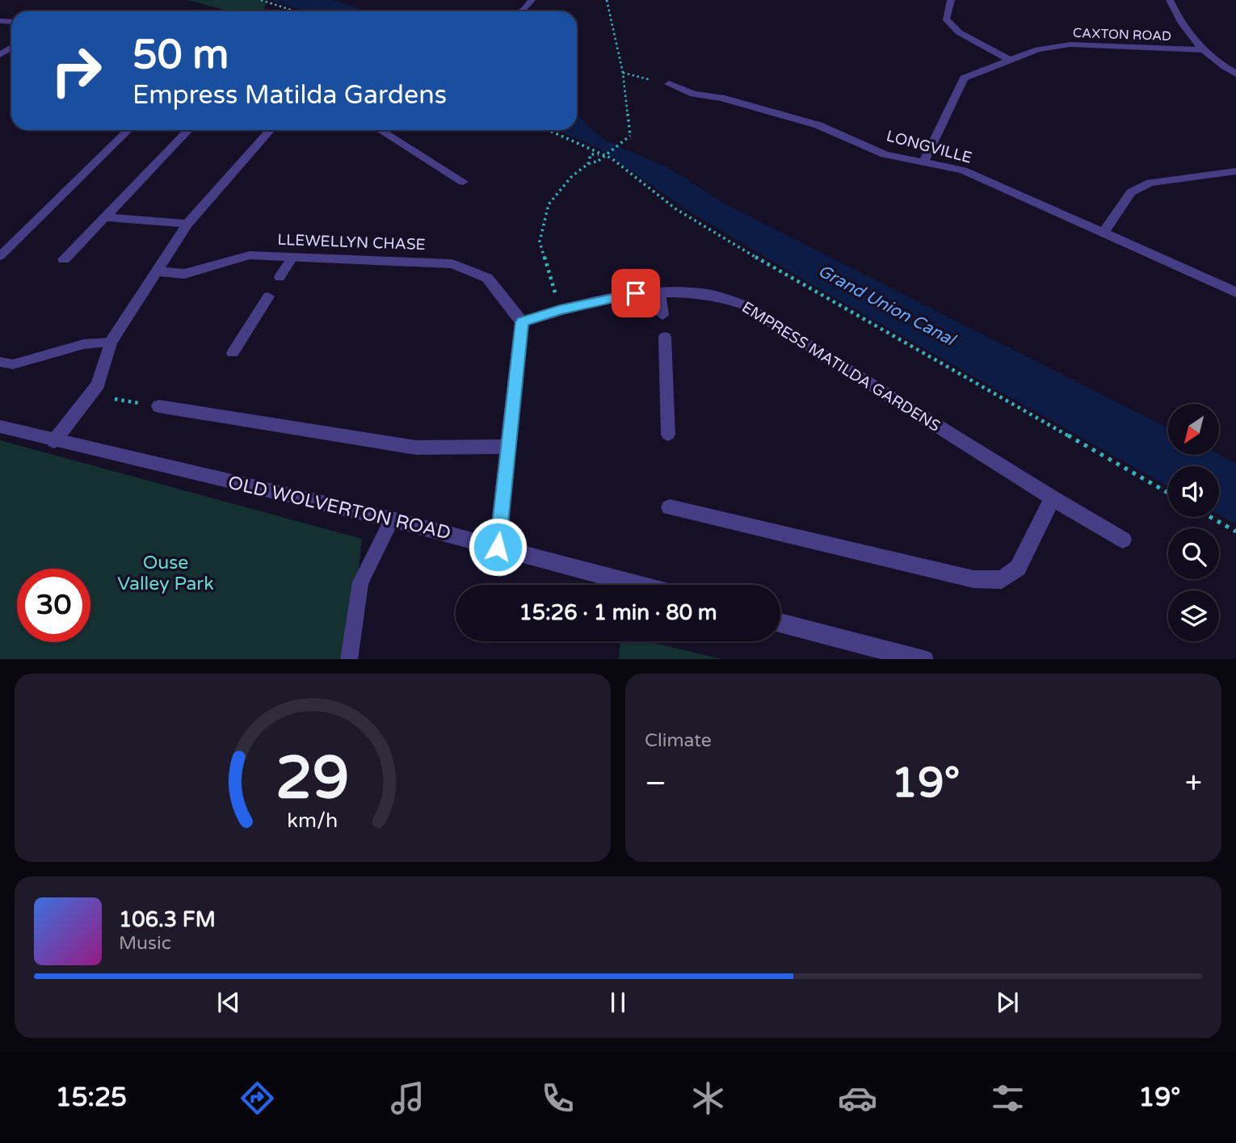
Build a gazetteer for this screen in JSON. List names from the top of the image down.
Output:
{
  "streets": {
    "street": [
      "CAXTON ROAD",
      "LONGVILLE",
      "LLEWELLYN CHASE",
      "EMPRESS MATILDA GARDENS",
      "OLD WOLVERTON ROAD"
    ]
  },
  "crossings": [
    ["CAXTON ROAD", "LONGVILLE"],
    ["LLEWELLYN CHASE", "EMPRESS MATILDA GARDENS"]
  ],
  "water": ["Grand Union Canal"],
  "parks": ["Ouse Valley Park"],
  "north": "bottom left",
  "page": {
    "turn": ["50 m", "Empress Matilda Gardens"],
    "limit": "30",
    "trip": "15:26 · 1 min · 80 m",
    "tile": "Climate",
    "heat": ["−", "19°", "+"],
    "song": ["106.3 FM", "Music"],
    "tabs": ["15:25", "19°"],
    "gauge": ["29", "km/h"]
  }
}
